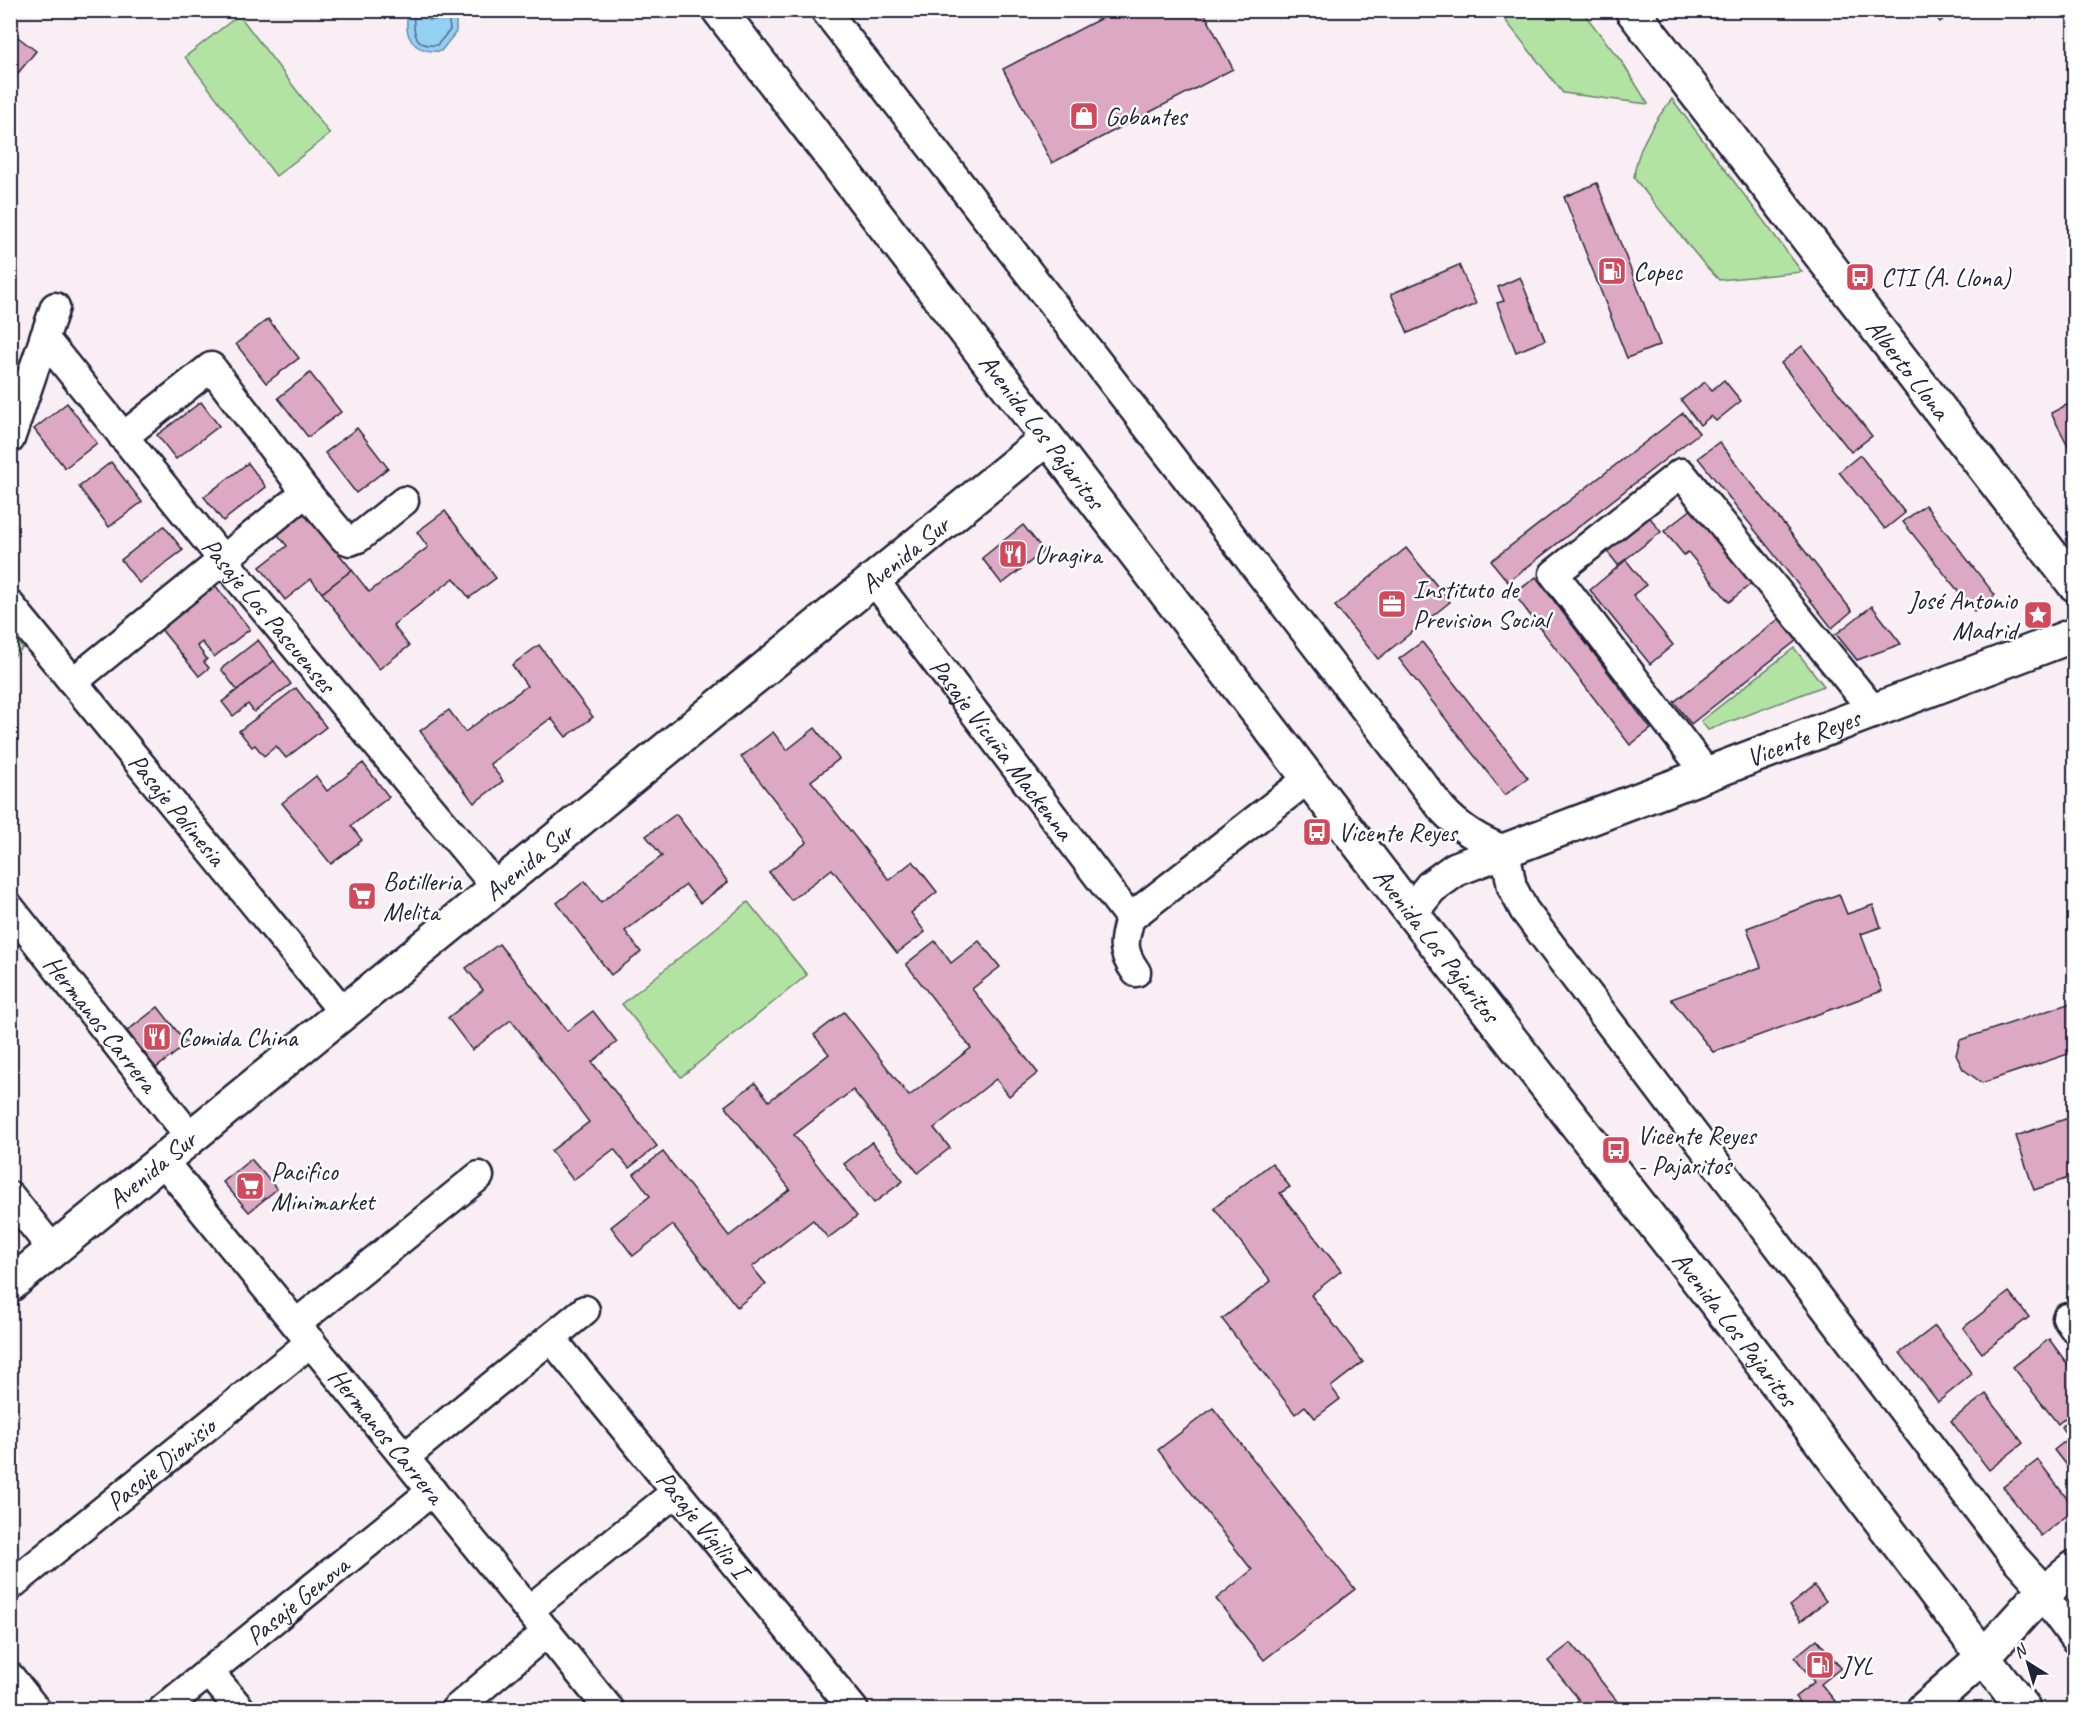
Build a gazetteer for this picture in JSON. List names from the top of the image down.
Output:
{
  "streets": {
    "main road": [
      "Alberto Llona",
      "Avenida Los Pajaritos",
      "Avenida Sur",
      "Vicente Reyes"
    ],
    "street": [
      "Pasaje Los Pascuenses",
      "Pasaje Vicuña Mackenna",
      "Pasaje Polinesia",
      "Hermanos Carrera",
      "Pasaje Dionisio",
      "Pasaje Vigilio I",
      "Pasaje Genova"
    ]
  },
  "crossings": [
    ["Avenida Los Pajaritos", "Avenida Sur"],
    ["Avenida Los Pajaritos", "Vicente Reyes"],
    ["Avenida Sur", "Pasaje Los Pascuenses"],
    ["Avenida Sur", "Pasaje Vicuña Mackenna"],
    ["Avenida Sur", "Pasaje Polinesia"],
    ["Avenida Sur", "Hermanos Carrera"],
    ["Hermanos Carrera", "Pasaje Dionisio"],
    ["Hermanos Carrera", "Pasaje Genova"]
  ],
  "places": {
    "shop": ["Gobantes"],
    "fuel station": ["Copec", "JYL"],
    "bus stop": ["CTI (A. Llona)", "Vicente Reyes", "Vicente Reyes - Pajaritos"],
    "restaurant": ["Uragira", "Comida China"],
    "office": ["Instituto de Prevision Social"],
    "place": ["José Antonio Madrid"],
    "supermarket": ["Botilleria Melita", "Pacifico Minimarket"]
  },
  "north": "top left"
}
